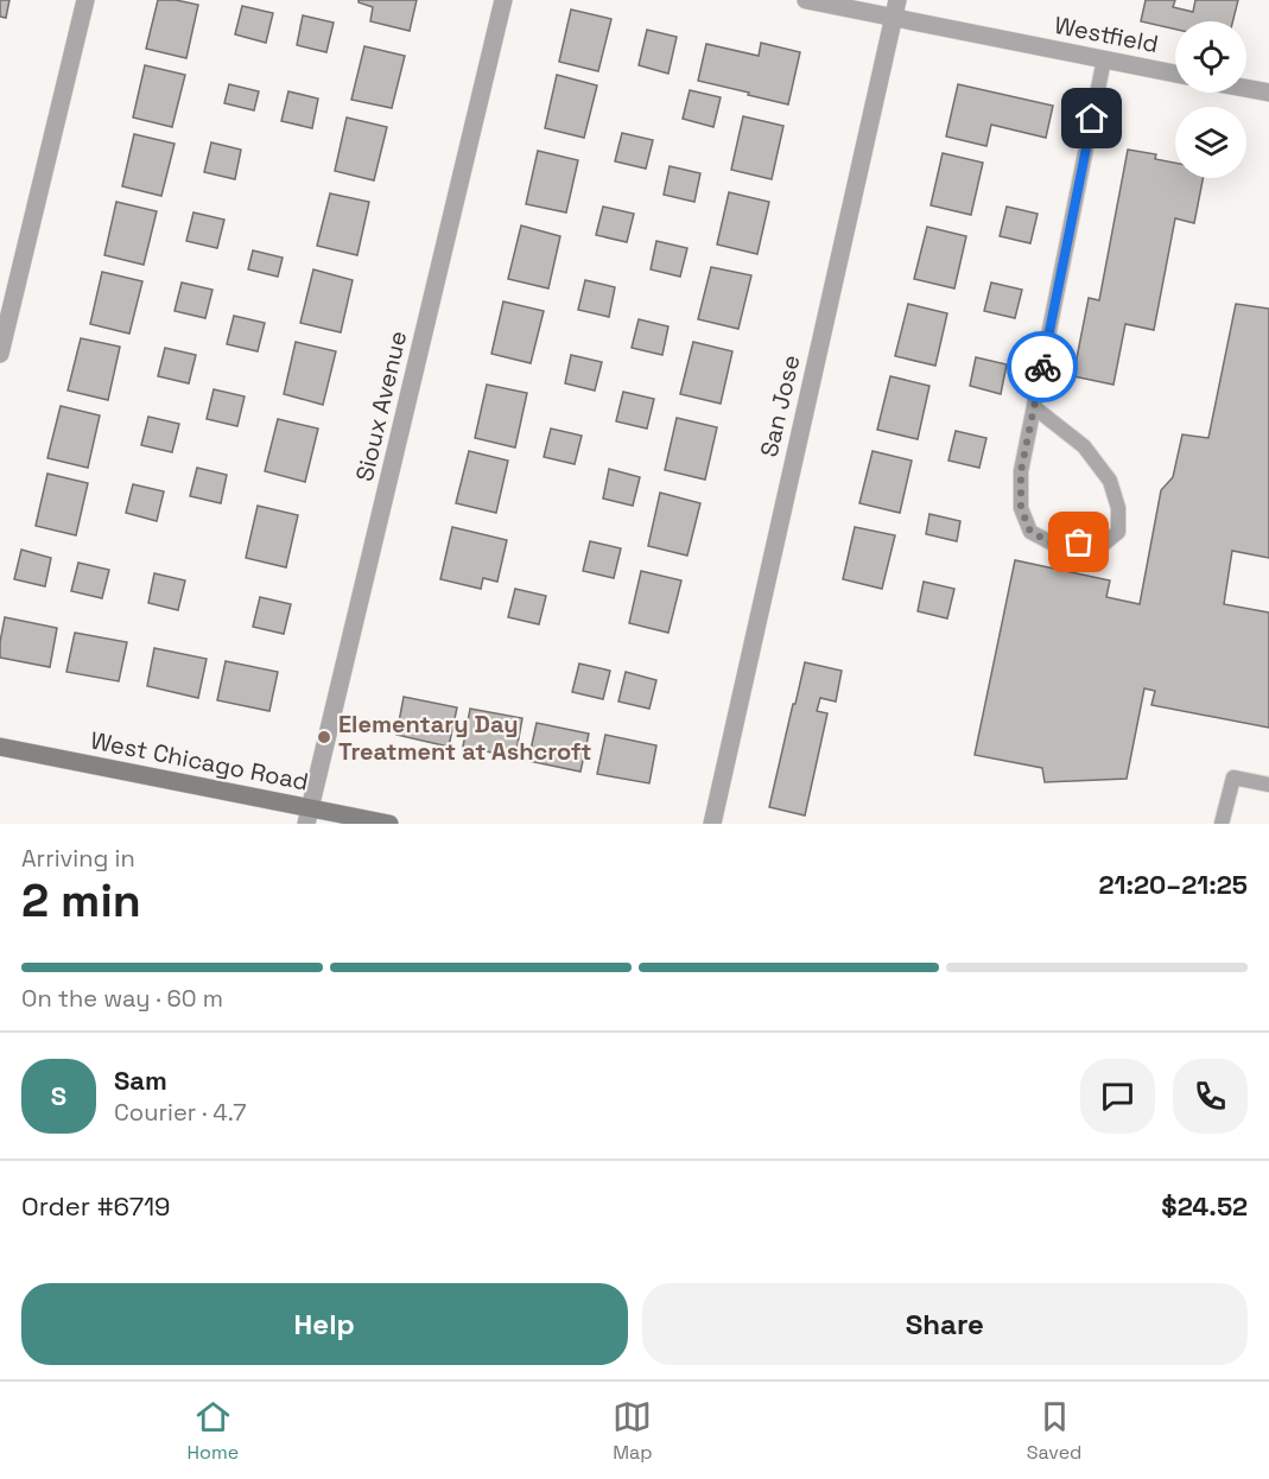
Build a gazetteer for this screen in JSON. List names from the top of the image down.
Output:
{
  "streets": {
    "street": [
      "Westfield",
      "Sioux Avenue",
      "San Jose",
      "West Chicago Road"
    ]
  },
  "crossings": [
    ["Westfield", "San Jose"],
    ["Sioux Avenue", "West Chicago Road"]
  ],
  "places": ["Elementary Day Treatment at Ashcroft"],
  "page": {
    "heading": ["2 min", "Arriving in", "21:20–21:25"],
    "panel": [
      "Sam",
      "Courier · 4.7",
      "Order #6719",
      "$24.52"
    ],
    "bar": "On the way · 60 m",
    "round": "S",
    "buttons": ["Help", "Share"],
    "tabs": ["Home", "Map", "Saved"]
  }
}
